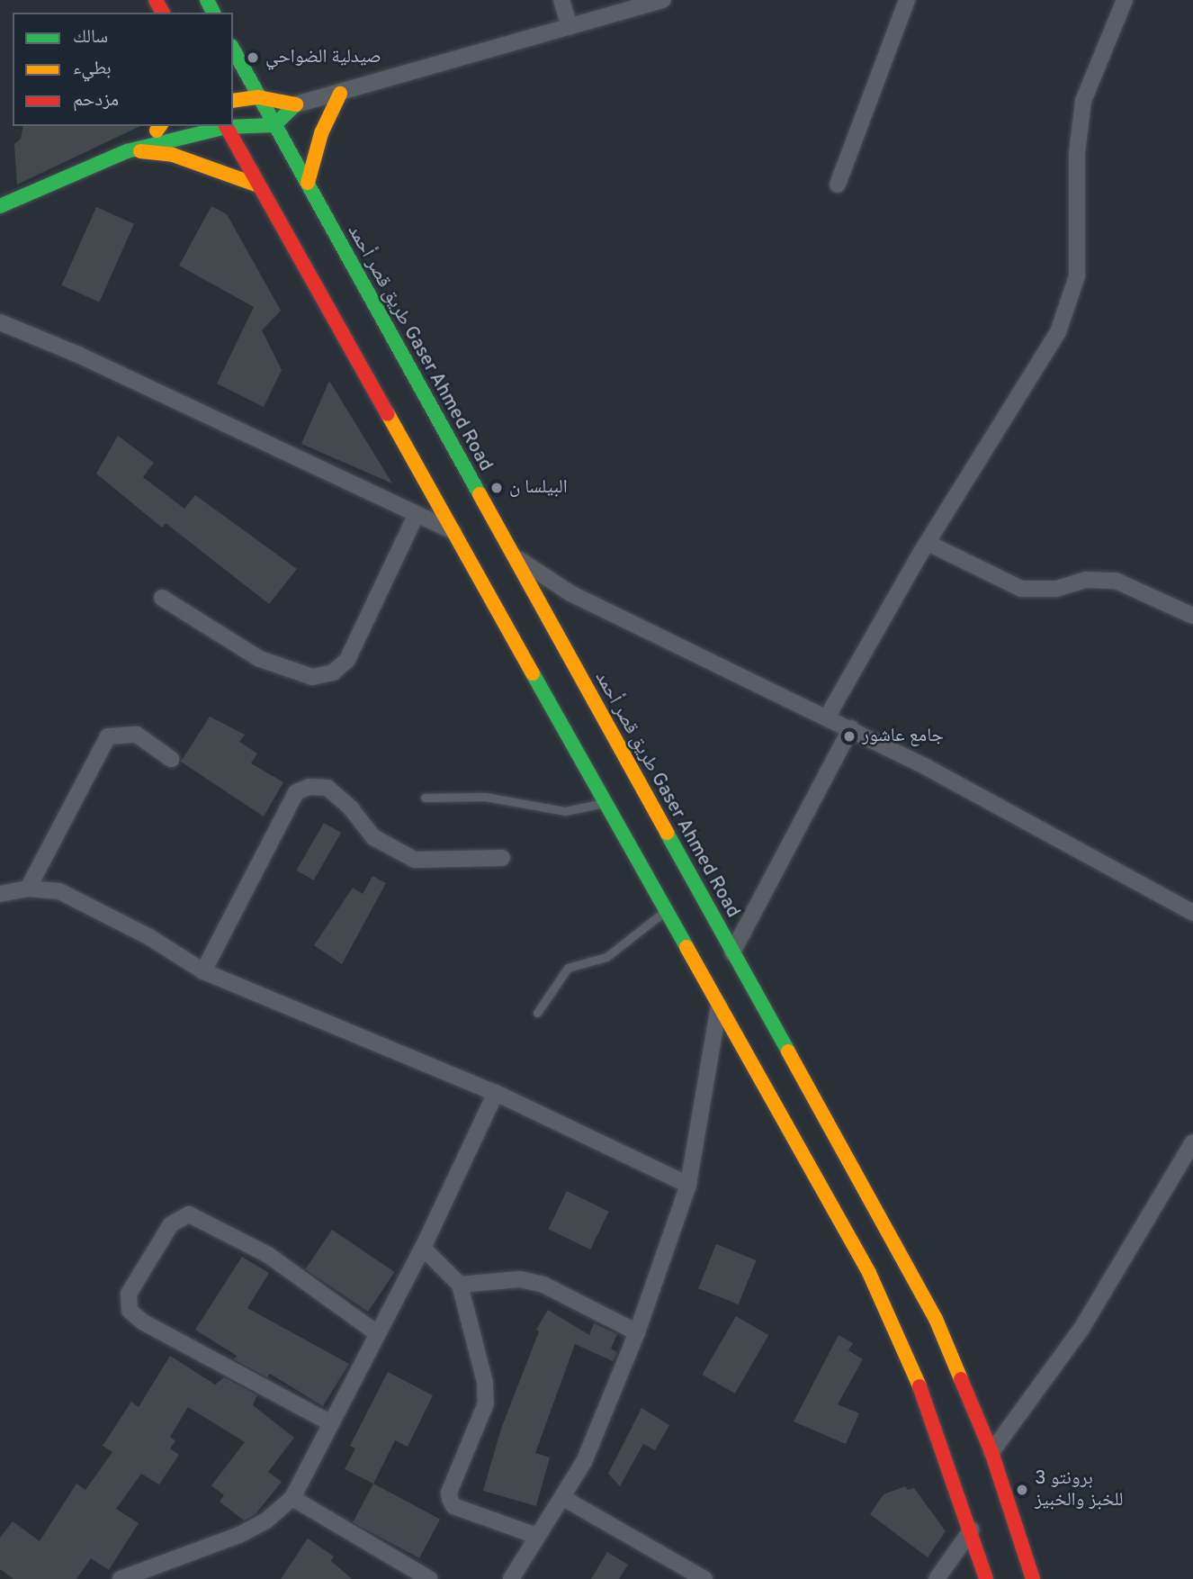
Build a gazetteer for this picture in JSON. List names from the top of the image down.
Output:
{
  "streets": {
    "main road": ["طريق قصر أحمد Gaser Ahmed Road"]
  },
  "places": [
    "صيدلية الضواحي",
    "البيلسا ن",
    "جامع عاشور",
    "برونتو 3 للخبز والخبيز"
  ],
  "legend": ["سالك", "بطيء", "مزدحم"]
}
